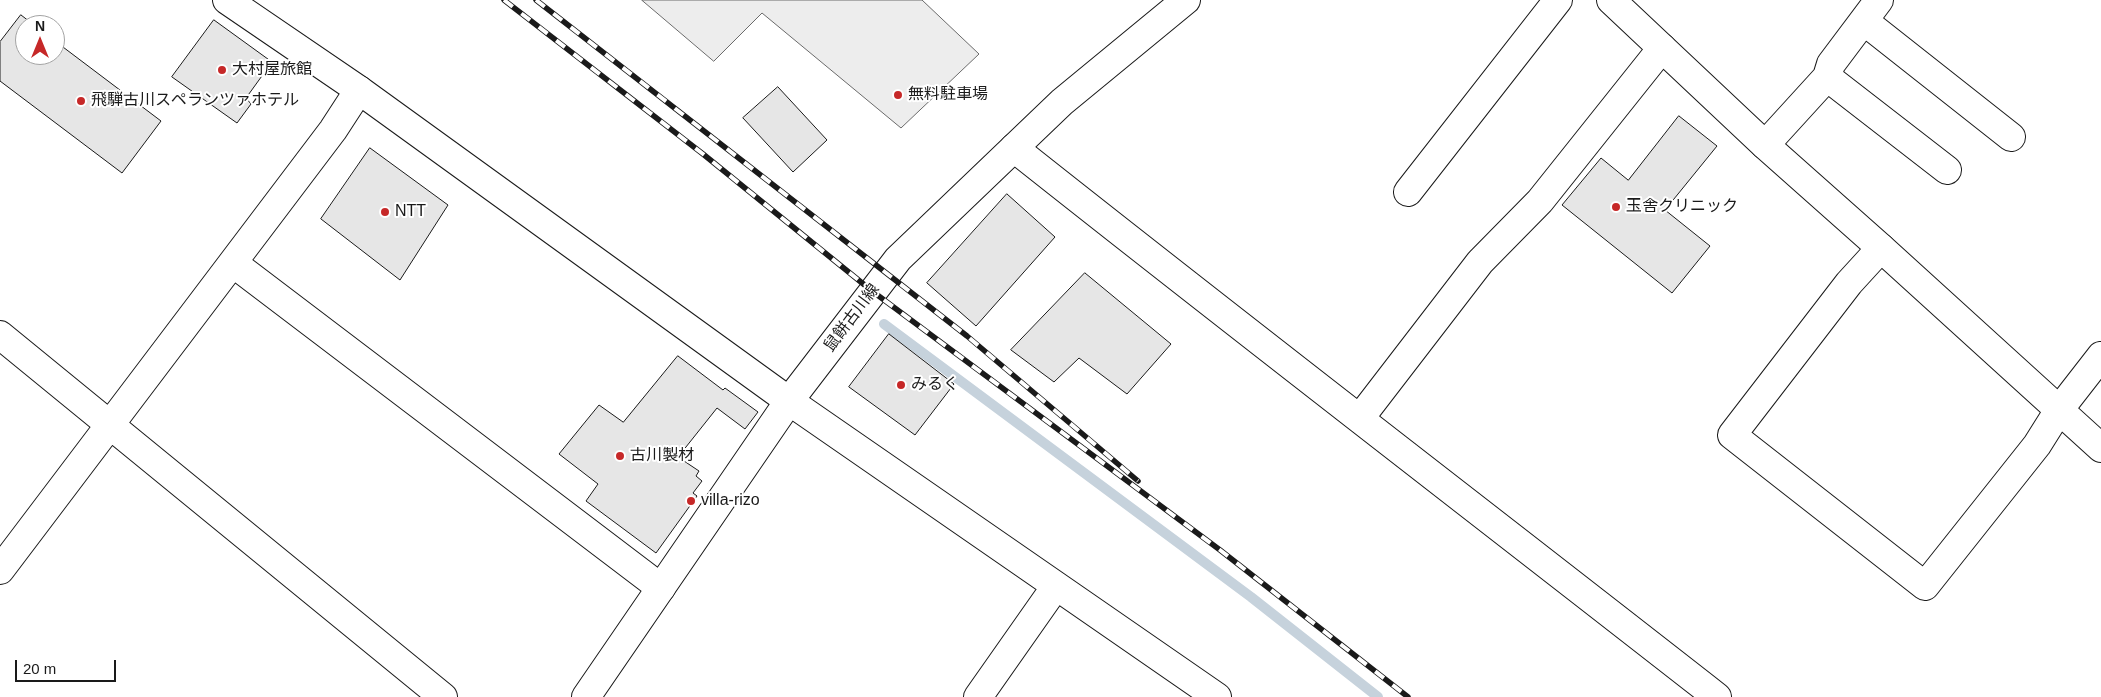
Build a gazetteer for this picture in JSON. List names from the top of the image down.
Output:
{
  "streets": {
    "street": ["鼠餅古川線"]
  },
  "places": [
    "大村屋旅館",
    "無料駐車場",
    "飛騨古川スペランツァホテル",
    "玉舎クリニック",
    "NTT",
    "みるく",
    "古川製材",
    "villa-rizo"
  ],
  "scale_bar": "20 m",
  "north": "top"
}
